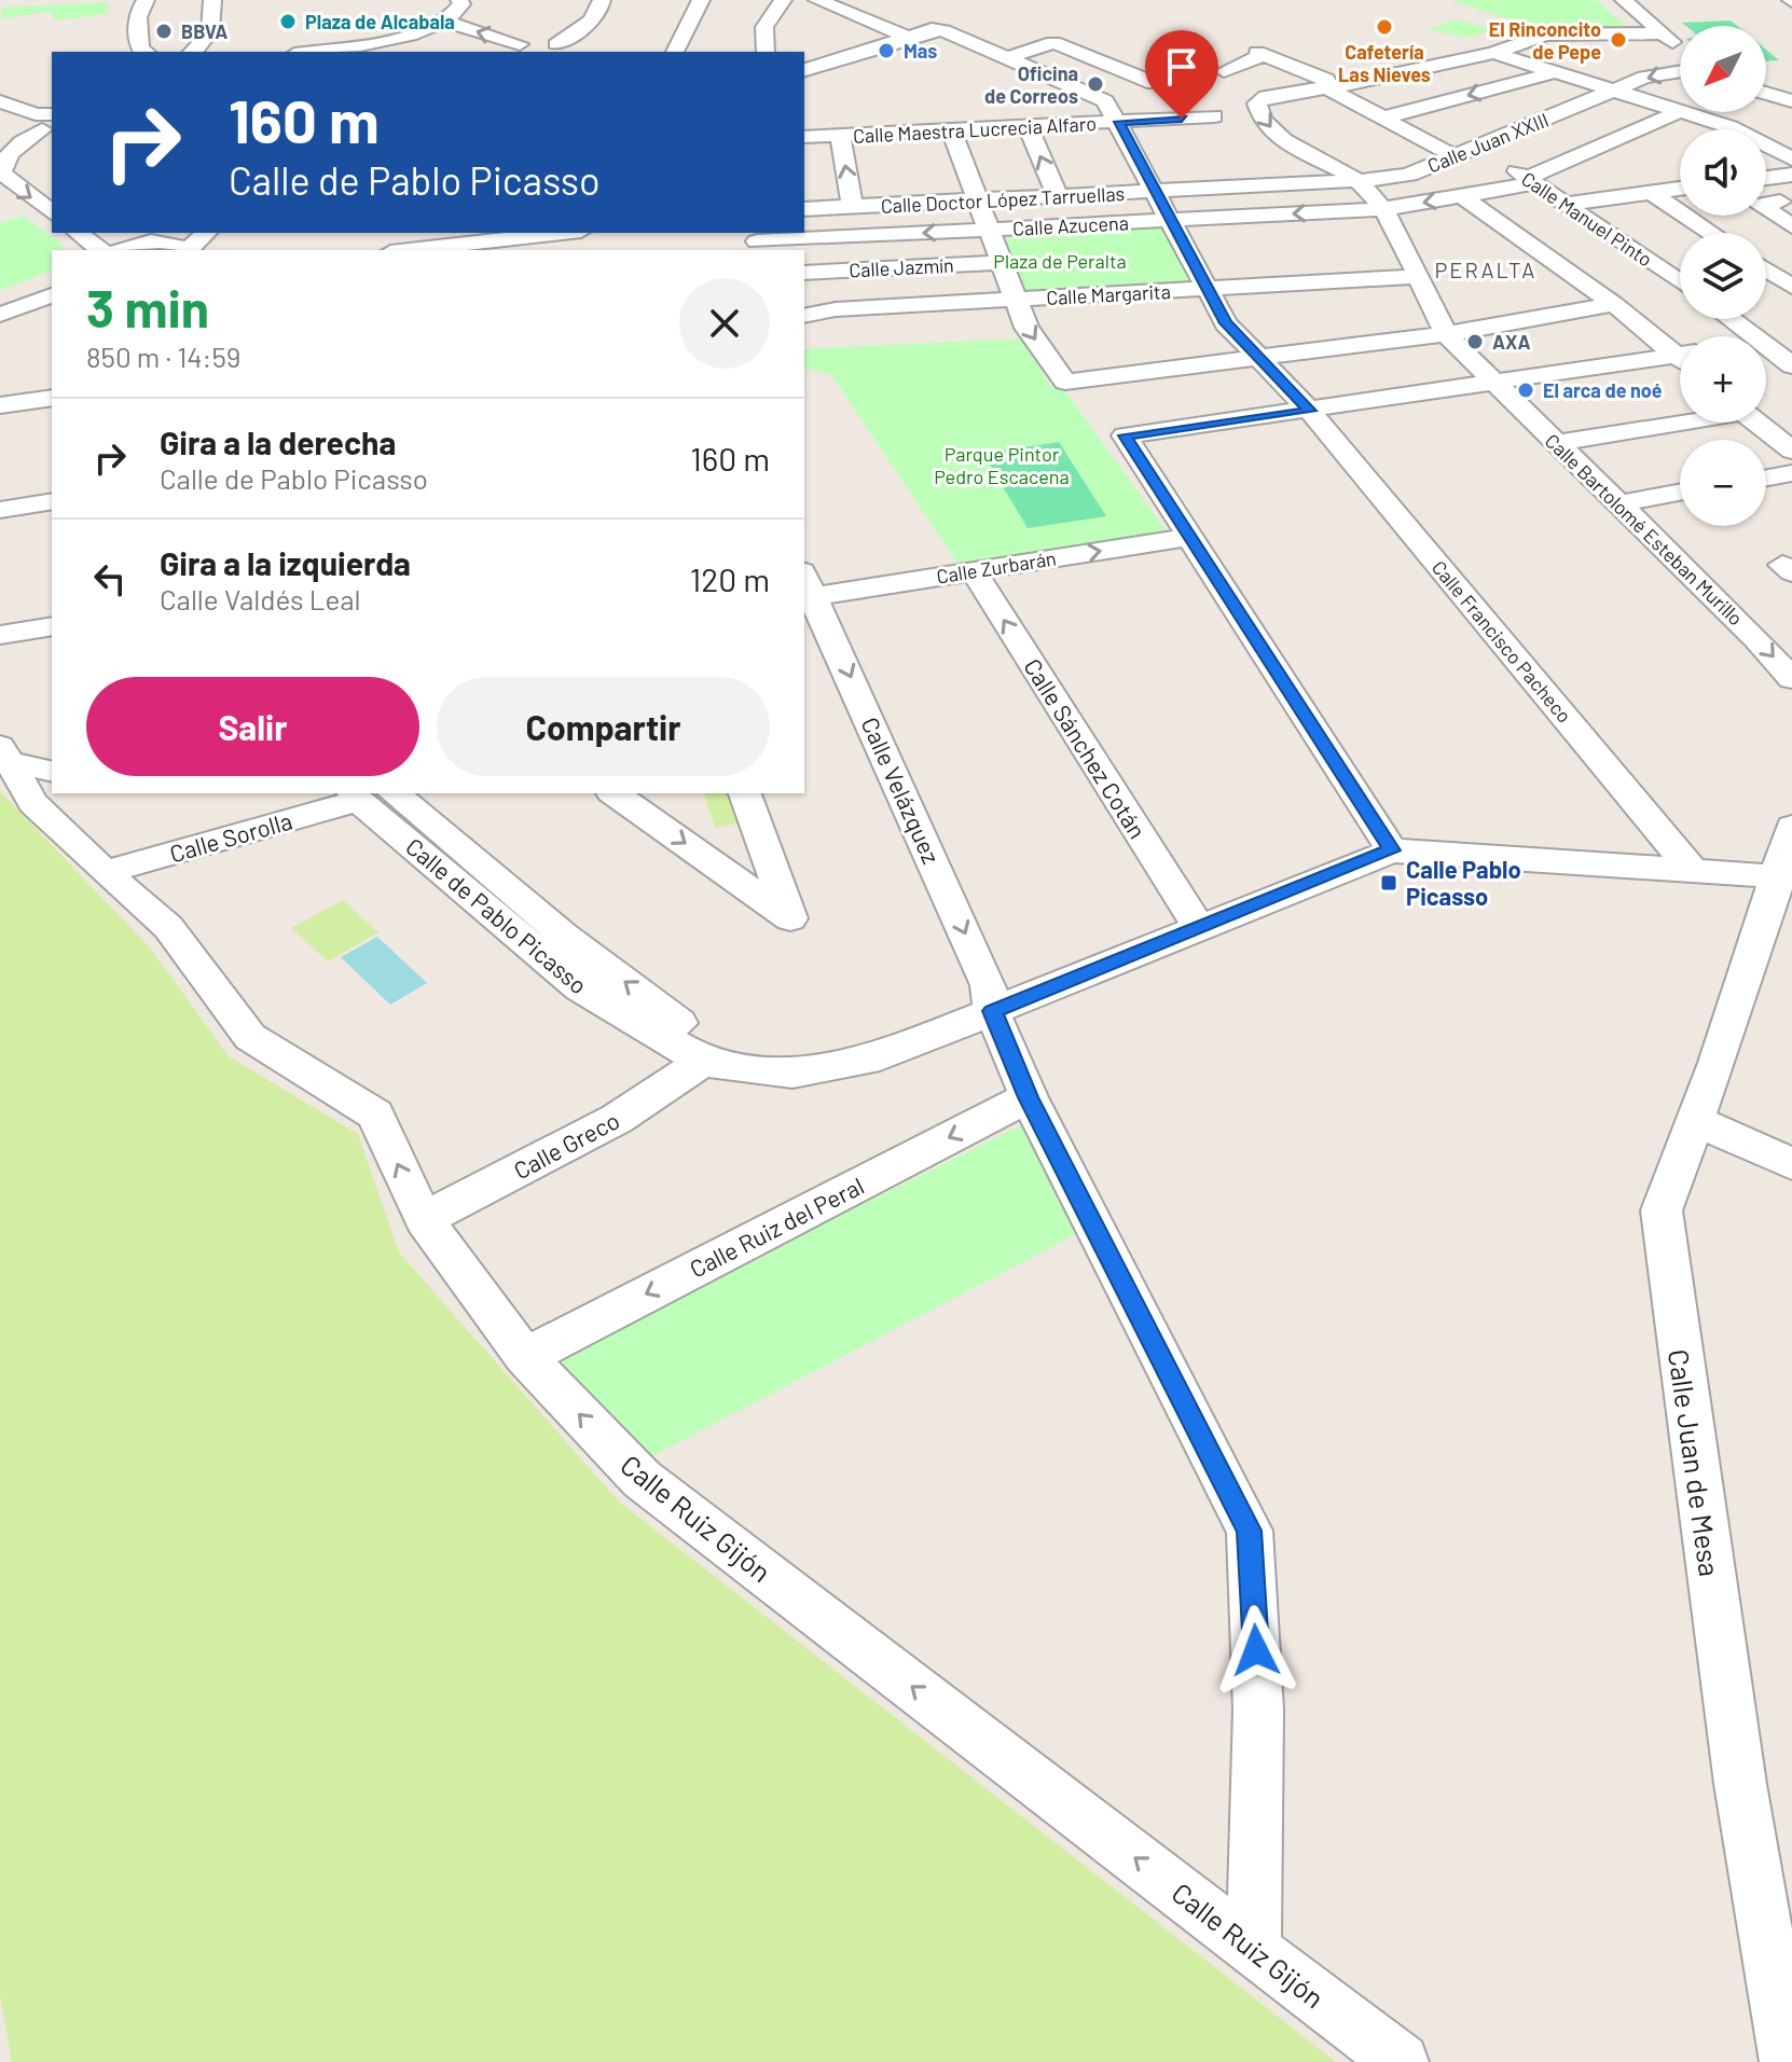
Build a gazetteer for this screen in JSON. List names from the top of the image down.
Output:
{
  "streets": {
    "street": [
      "Calle Maestra Lucrecia Alfaro",
      "Calle Juan XXIII",
      "Calle Doctor López Tarruellas",
      "Calle Manuel Pinto",
      "Calle Azucena",
      "Calle Jazmín",
      "Calle Margarita",
      "Calle Bartolomé Esteban Murillo",
      "Calle Zurbarán",
      "Calle Francisco Pacheco",
      "Calle Sánchez Cotán",
      "Calle Velázquez",
      "Calle Sorolla",
      "Calle de Pablo Picasso",
      "Calle Greco",
      "Calle Ruiz del Peral",
      "Calle Juan de Mesa",
      "Calle Ruiz Gijón"
    ]
  },
  "crossings": [
    ["Calle Maestra Lucrecia Alfaro", "Calle Francisco Pacheco"],
    ["Calle Juan XXIII", "Calle Doctor López Tarruellas"],
    ["Calle Juan XXIII", "Calle Manuel Pinto"],
    ["Calle Juan XXIII", "Calle Bartolomé Esteban Murillo"],
    ["Calle Doctor López Tarruellas", "Calle Bartolomé Esteban Murillo"],
    ["Calle Doctor López Tarruellas", "Calle Francisco Pacheco"],
    ["Calle Manuel Pinto", "Calle Azucena"],
    ["Calle Azucena", "Calle Bartolomé Esteban Murillo"],
    ["Calle Azucena", "Calle Francisco Pacheco"],
    ["Calle Margarita", "Calle Bartolomé Esteban Murillo"],
    ["Calle Margarita", "Calle Francisco Pacheco"],
    ["Calle Zurbarán", "Calle Sánchez Cotán"],
    ["Calle Zurbarán", "Calle Velázquez"],
    ["Calle Francisco Pacheco", "Calle de Pablo Picasso"],
    ["Calle Sánchez Cotán", "Calle de Pablo Picasso"],
    ["Calle Velázquez", "Calle de Pablo Picasso"],
    ["Calle Velázquez", "Calle Ruiz del Peral"],
    ["Calle Velázquez", "Calle Ruiz Gijón"],
    ["Calle Sorolla", "Calle de Pablo Picasso"],
    ["Calle Sorolla", "Calle Ruiz Gijón"],
    ["Calle de Pablo Picasso", "Calle Greco"],
    ["Calle de Pablo Picasso", "Calle Juan de Mesa"],
    ["Calle Greco", "Calle Ruiz Gijón"],
    ["Calle Ruiz del Peral", "Calle Ruiz Gijón"]
  ],
  "one_way": ["Calle Zurbarán", "Calle Ruiz del Peral", "Calle Ruiz Gijón"],
  "districts": ["PERALTA"],
  "parks": ["Plaza de Peralta", "Parque Pintor Pedro Escacena"],
  "places": {
    "other": [
      "Plaza de Alcabala",
      "Cafetería Las Nieves",
      "BBVA",
      "El Rinconcito de Pepe",
      "Mas",
      "Oficina de Correos",
      "AXA",
      "El arca de noé"
    ],
    "transit": ["Calle Pablo Picasso"]
  },
  "north": "bottom left",
  "page": {
    "map_buttons": ["+", "−"],
    "turn": ["160 m", "Calle de Pablo Picasso"],
    "heading": ["3 min", "850 m · 14:59"],
    "list": [
      {
        "name": "Gira a la derecha",
        "note": "Calle de Pablo Picasso",
        "value": "160 m"
      },
      {
        "name": "Gira a la izquierda",
        "note": "Calle Valdés Leal",
        "value": "120 m"
      }
    ],
    "buttons": ["Salir", "Compartir"]
  }
}
